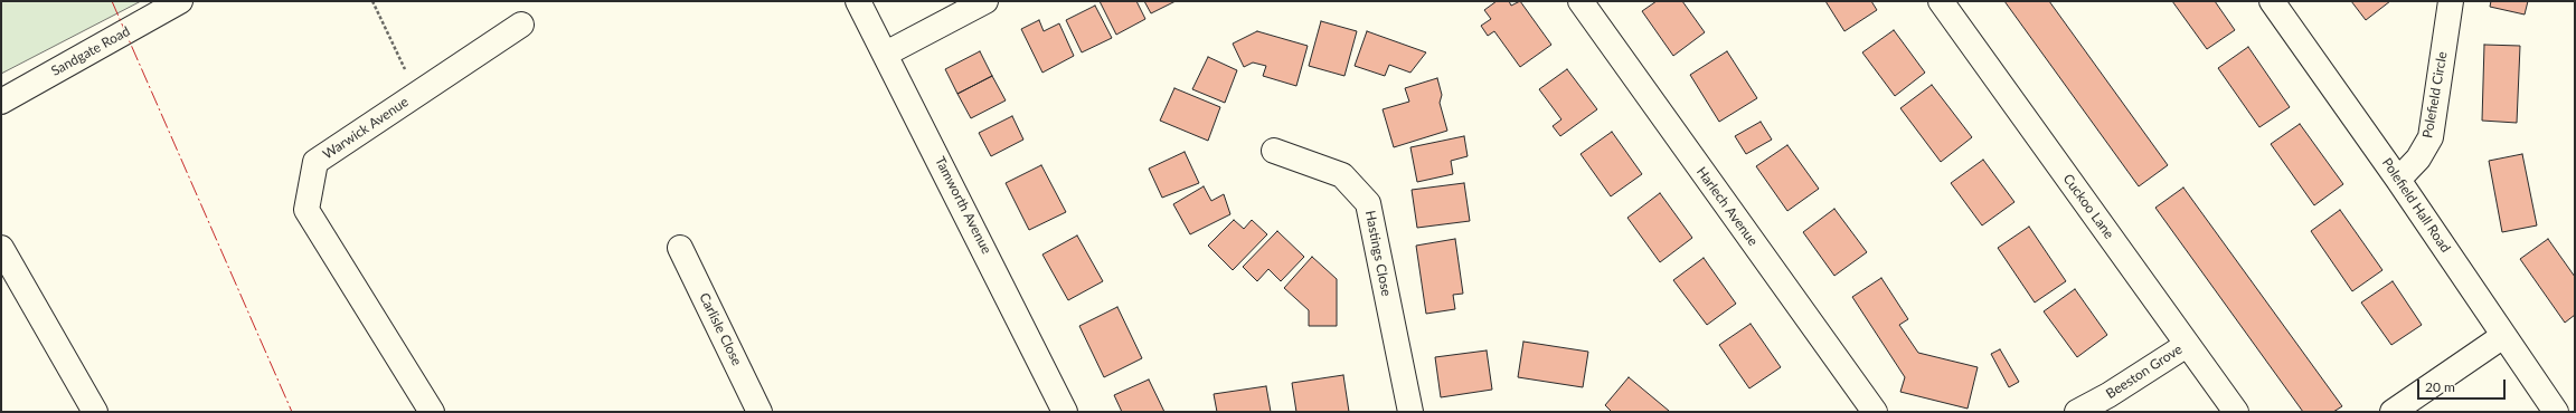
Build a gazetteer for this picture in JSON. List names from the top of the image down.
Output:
{
  "streets": {
    "main road": [
      "Sandgate Road",
      "Polefield Circle",
      "Warwick Avenue",
      "Tamworth Avenue",
      "Polefield Hall Road",
      "Harlech Avenue",
      "Cuckoo Lane",
      "Hastings Close",
      "Carlisle Close",
      "Beeston Grove"
    ]
  },
  "crossings": [
    ["Polefield Circle", "Polefield Hall Road"],
    ["Cuckoo Lane", "Beeston Grove"]
  ],
  "scale_bar": "20 m"
}
